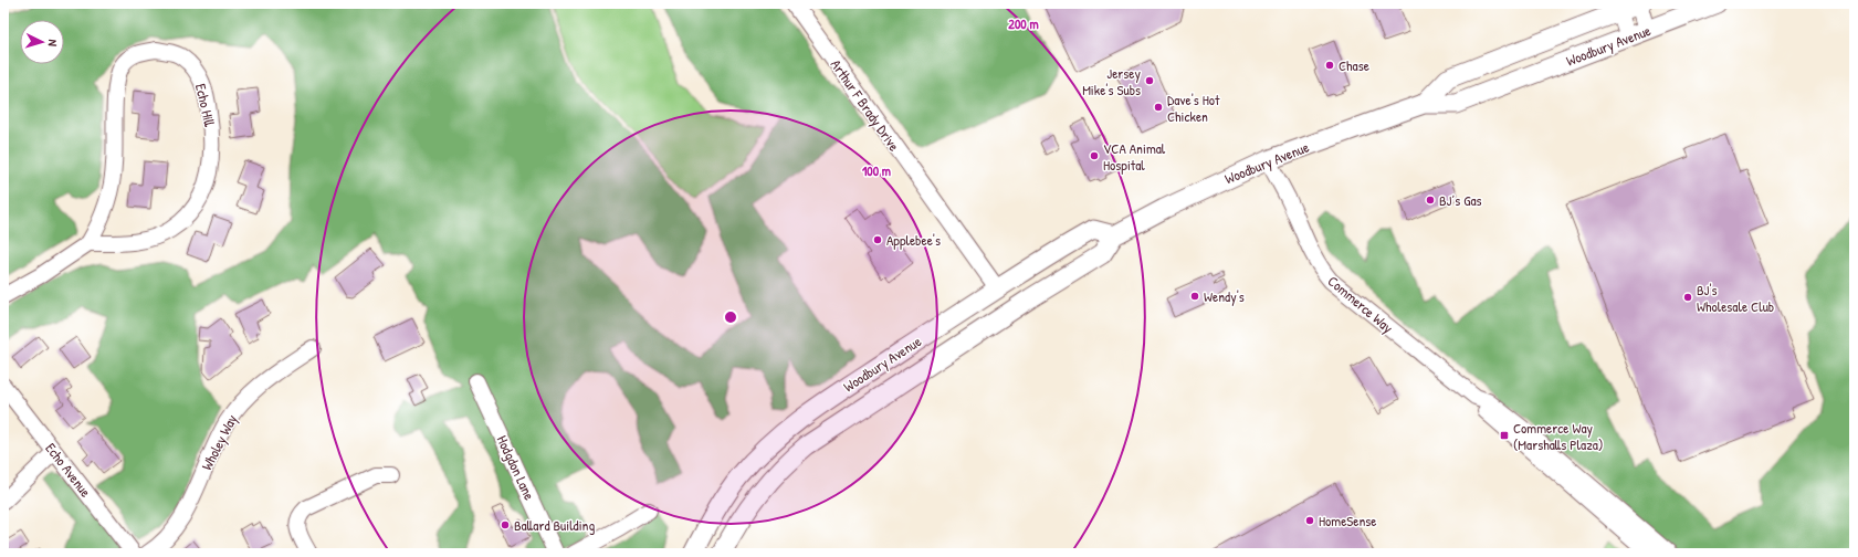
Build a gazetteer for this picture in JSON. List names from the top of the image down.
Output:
{
  "streets": {
    "main road": ["Woodbury Avenue"],
    "street": [
      "Echo Hill",
      "Arthur F Brady Drive",
      "Commerce Way",
      "Wholey Way",
      "Hodgdon Lane",
      "Echo Avenue"
    ]
  },
  "crossings": [
    ["Woodbury Avenue", "Arthur F Brady Drive"],
    ["Woodbury Avenue", "Commerce Way"]
  ],
  "places": {
    "other": [
      "Chase",
      "Jersey Mike's Subs",
      "Dave's Hot Chicken",
      "VCA Animal Hospital",
      "BJ’s Gas",
      "Applebee's",
      "Wendy's",
      "BJ's Wholesale Club",
      "HomeSense",
      "Ballard Building"
    ],
    "transit": ["Commerce Way (Marshalls Plaza)"]
  },
  "north": "right",
  "rings": ["200 m", "100 m"]
}
